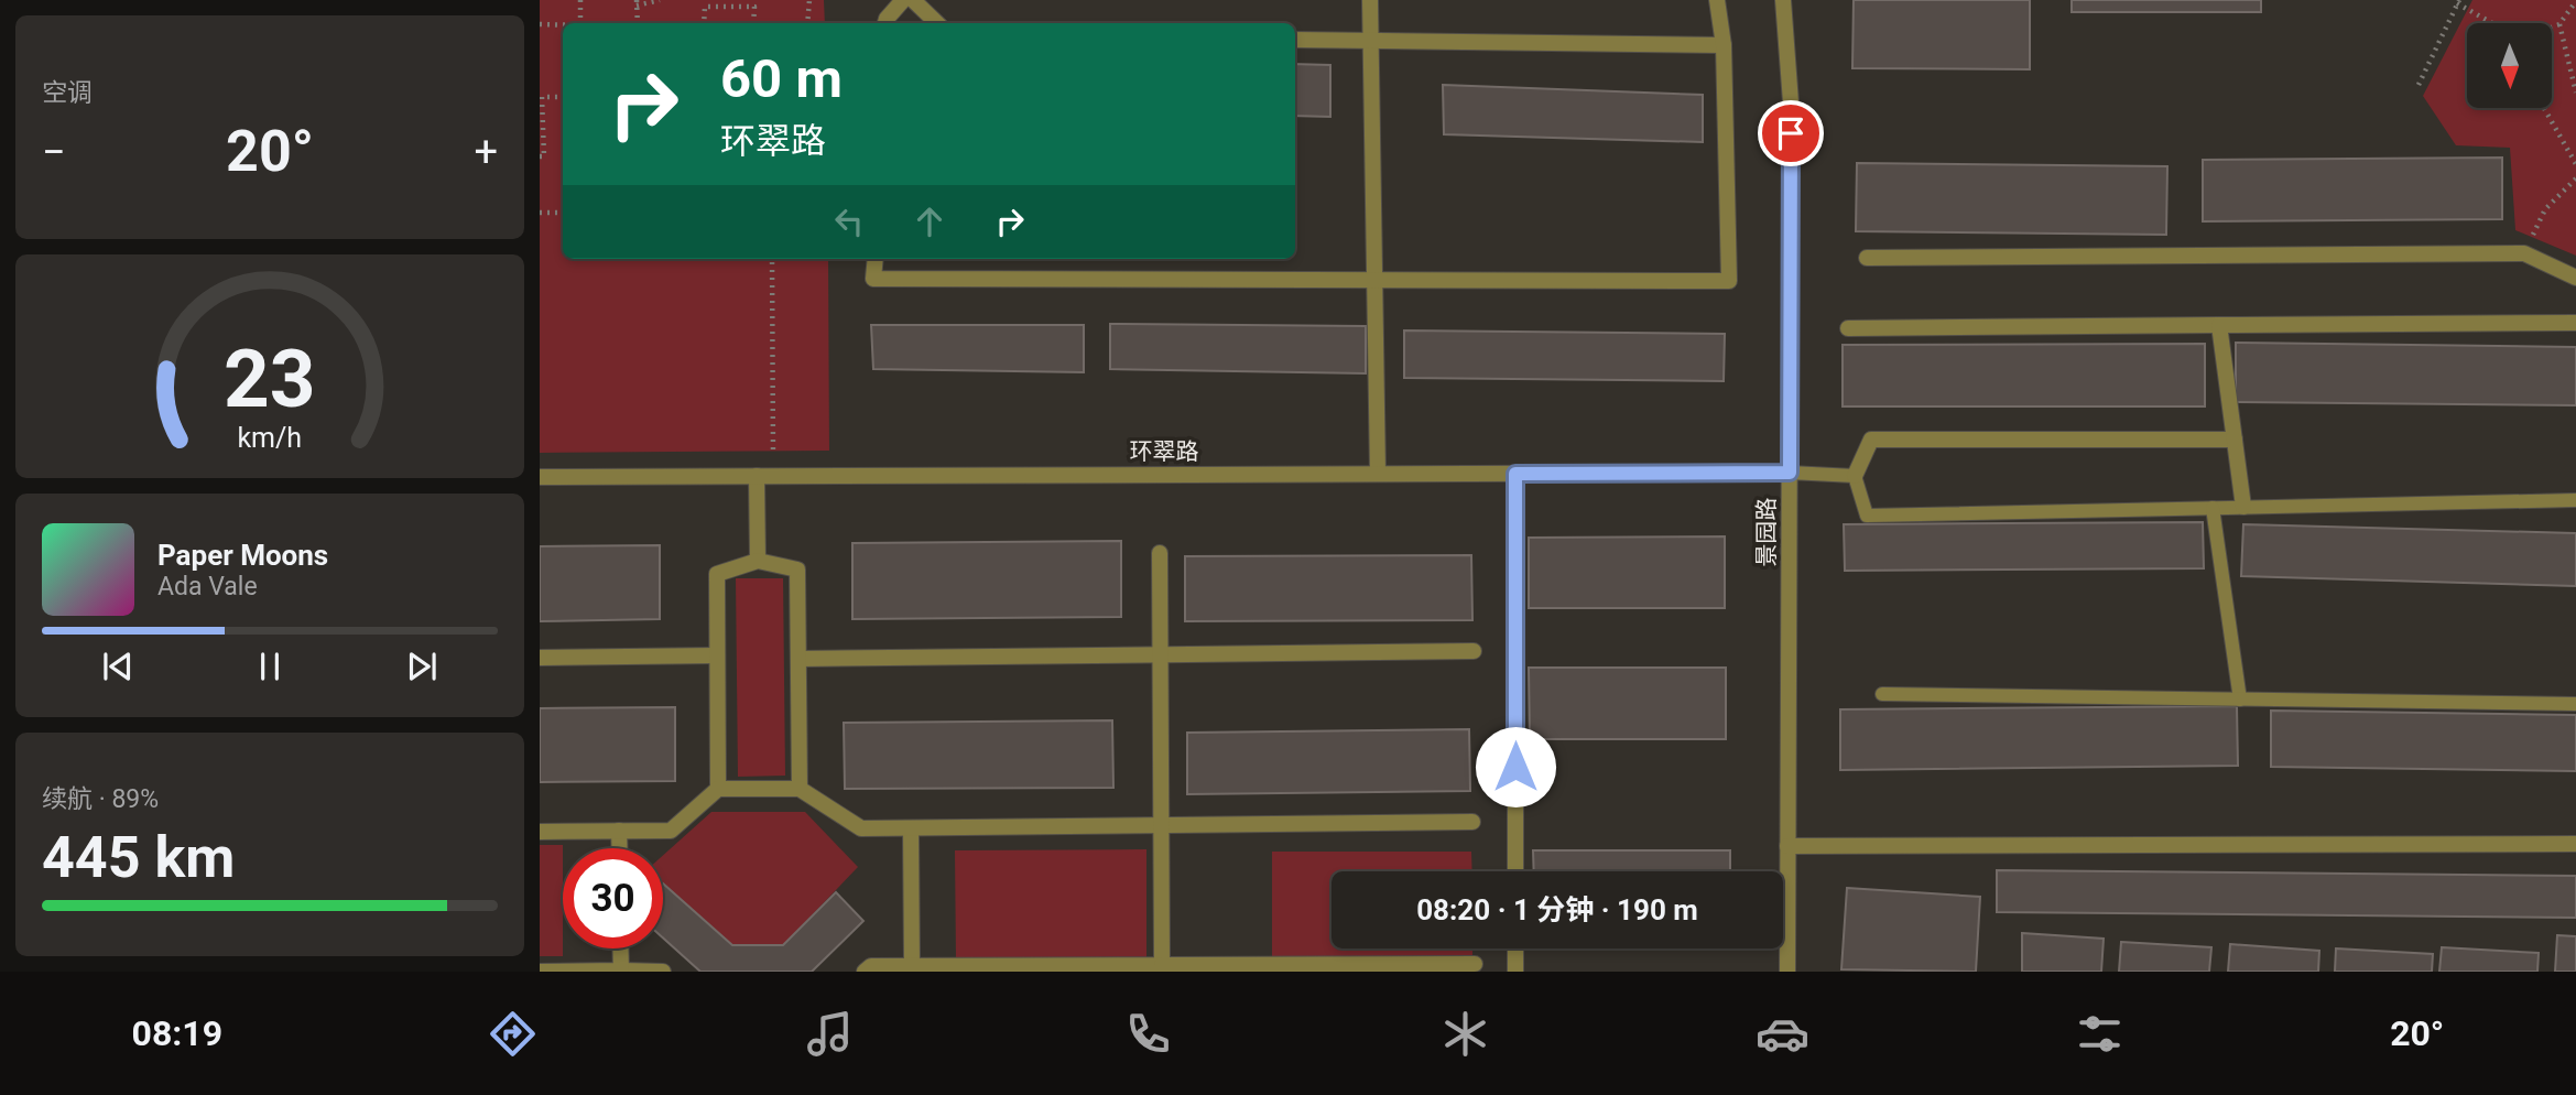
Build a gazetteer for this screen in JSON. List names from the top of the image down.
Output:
{
  "streets": {
    "street": ["环翠路", "景园路"]
  },
  "crossings": [
    ["环翠路", "景园路"]
  ],
  "north": "bottom",
  "page": {
    "tile": [
      "空调",
      ["续航 · 89%", "445 km"]
    ],
    "turn": ["60 m", "环翠路"],
    "heat": ["−", "20°", "+"],
    "song": ["Paper Moons", "Ada Vale"],
    "limit": "30",
    "trip": "08:20 · 1 分钟 · 190 m",
    "tabs": ["08:19", "20°"],
    "gauge": ["23", "km/h"]
  }
}
